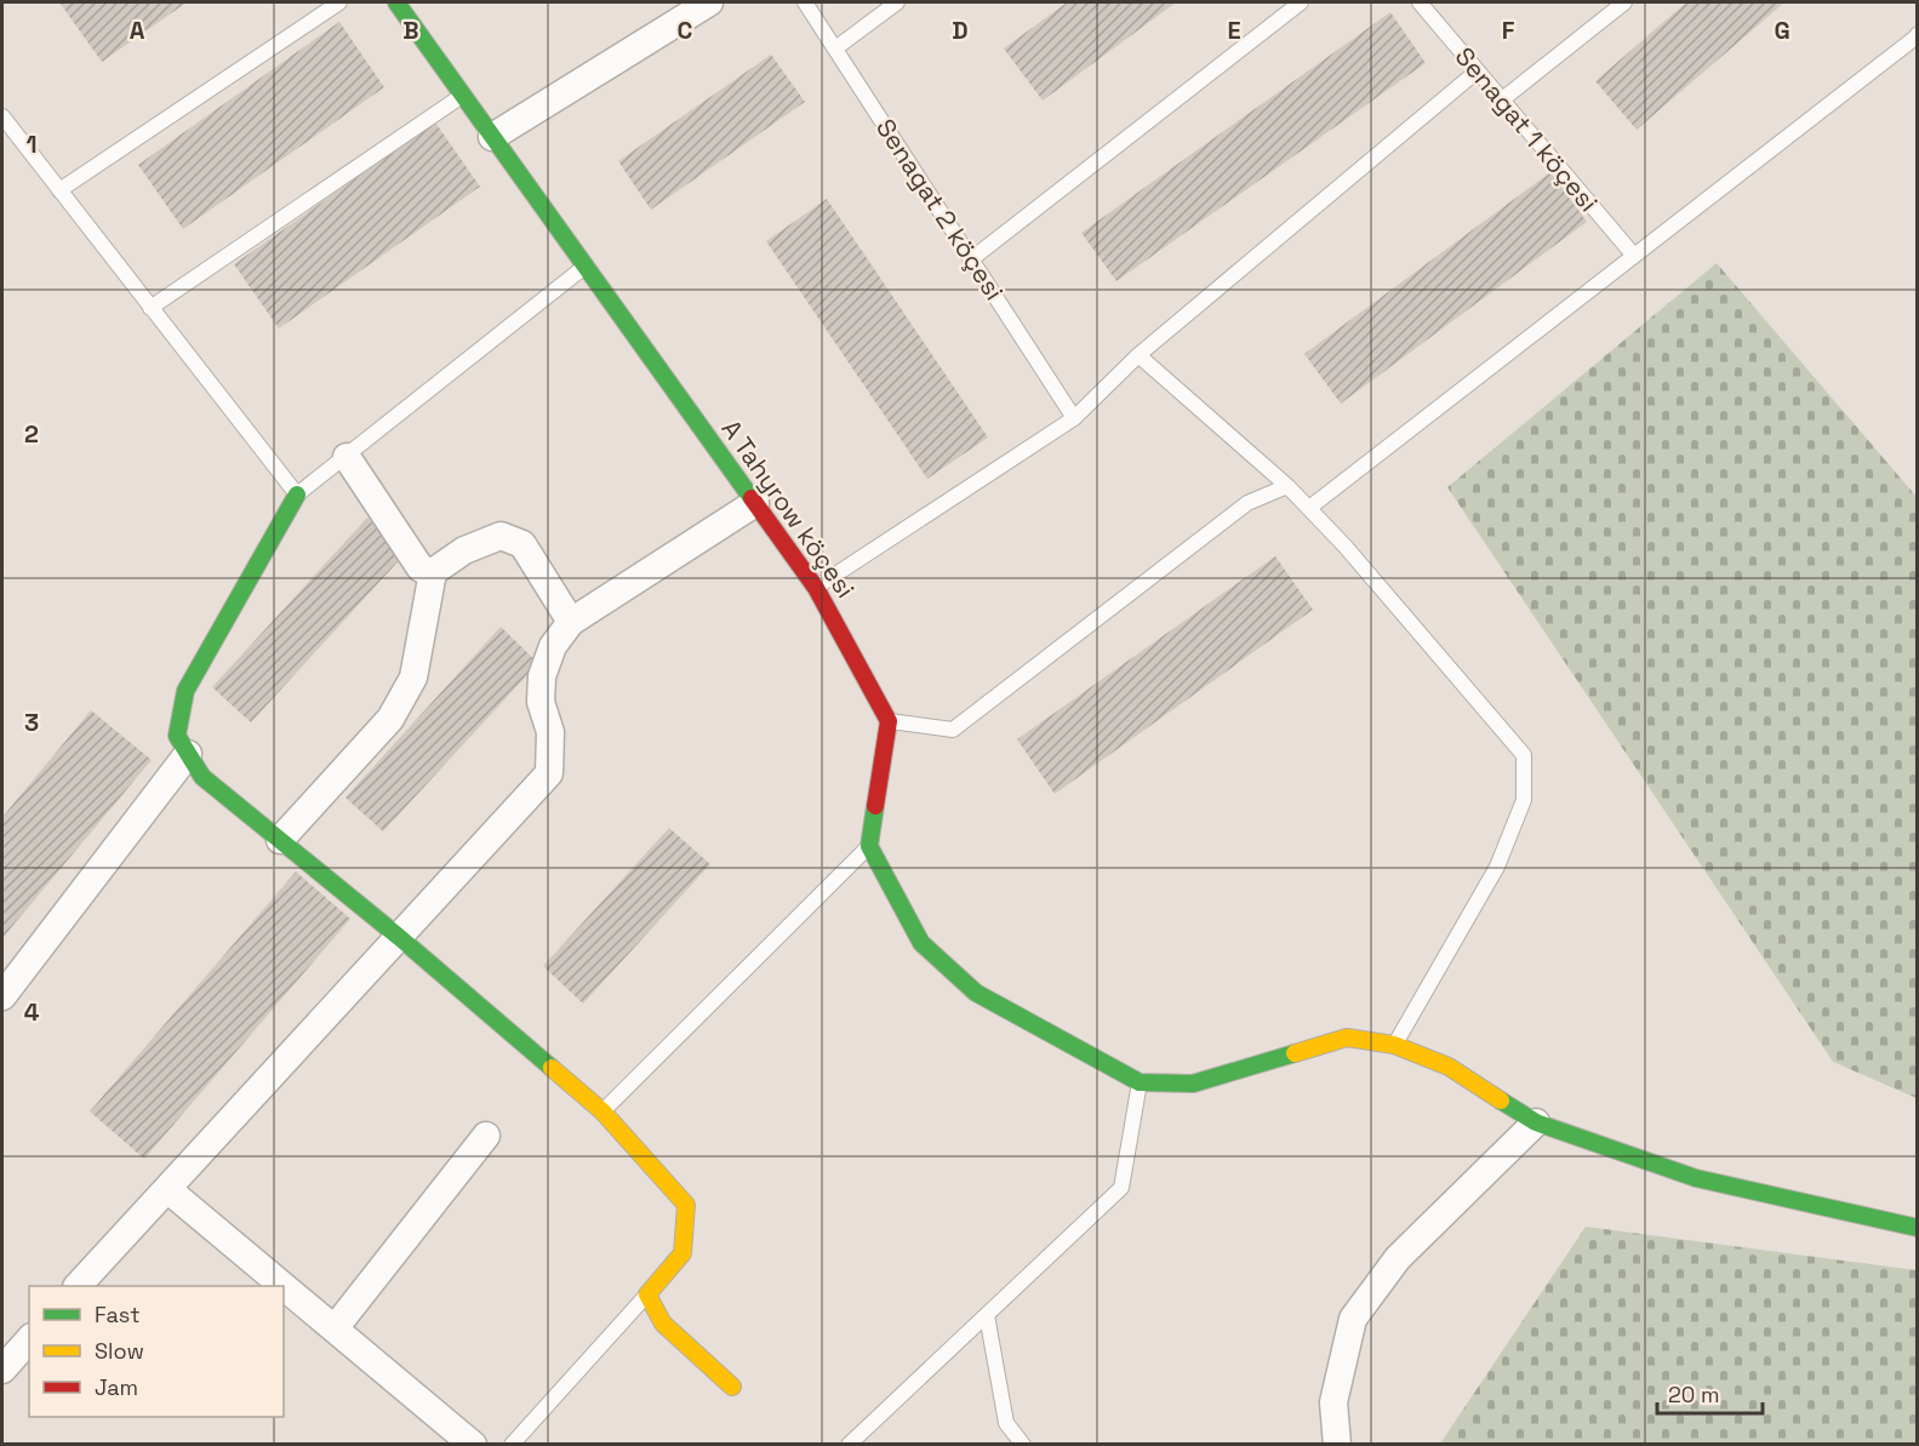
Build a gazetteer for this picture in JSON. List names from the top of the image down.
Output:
{
  "streets": {
    "street": ["A Tahyrow köçesi"],
    "lane": ["Senagat 1 köçesi", "Senagat 2 köçesi"]
  },
  "legend": ["Fast", "Slow", "Jam"],
  "scale_bar": "20 m",
  "grid": {
    "columns": [
      "A",
      "B",
      "C",
      "D",
      "E",
      "F",
      "G"
    ],
    "rows": [
      "1",
      "2",
      "3",
      "4"
    ]
  }
}
